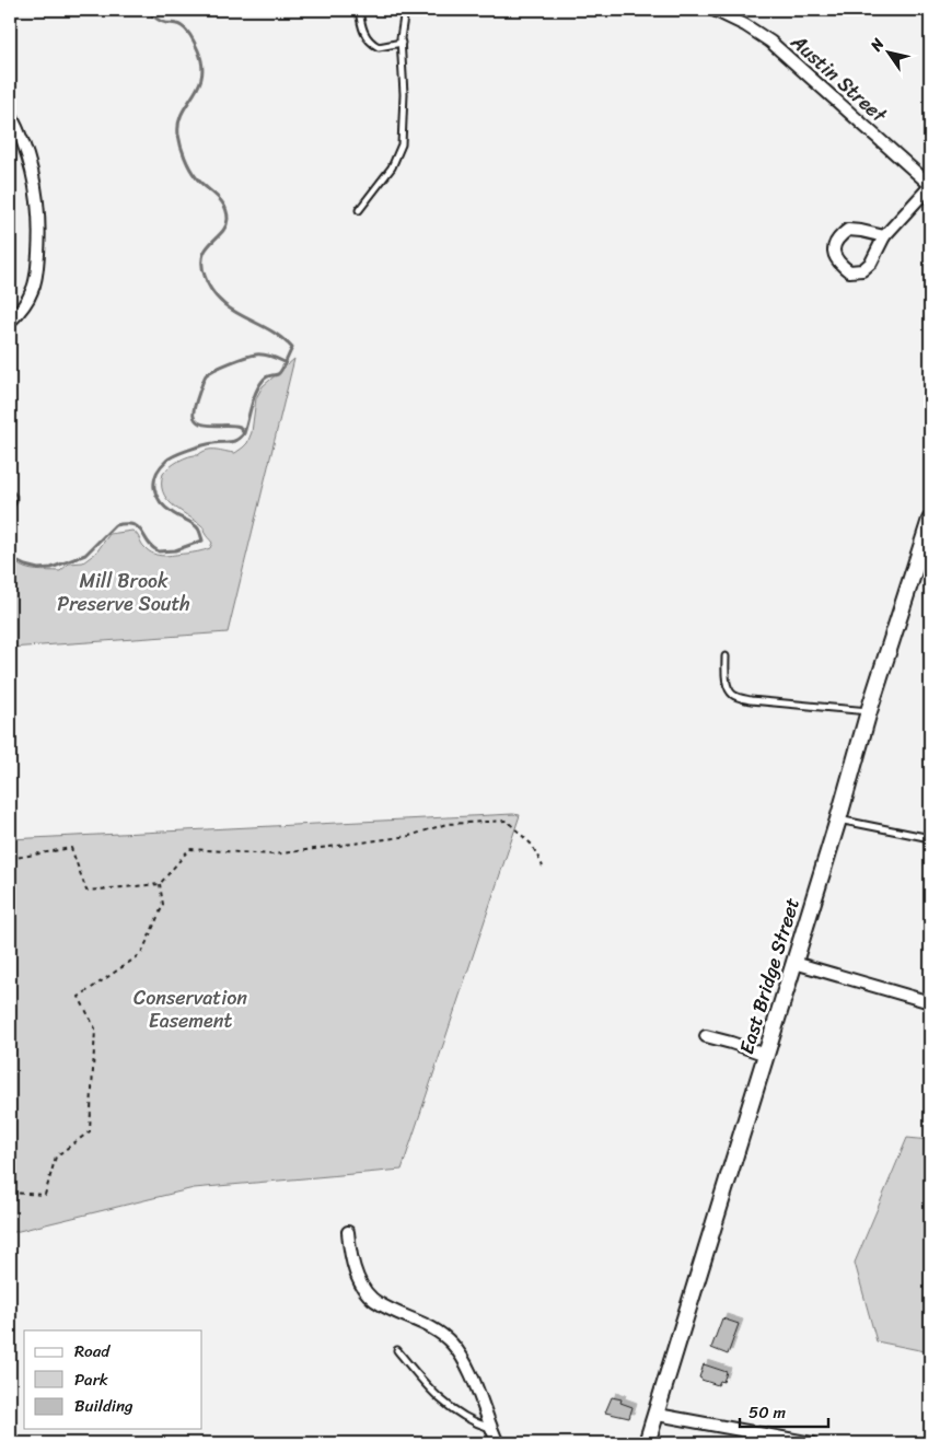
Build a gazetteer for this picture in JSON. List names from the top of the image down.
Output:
{
  "streets": {
    "street": ["Austin Street", "East Bridge Street"]
  },
  "parks": ["Mill Brook Preserve South", "Conservation Easement"],
  "legend": ["Road", "Park", "Building"],
  "scale_bar": "50 m",
  "north": "top left"
}
